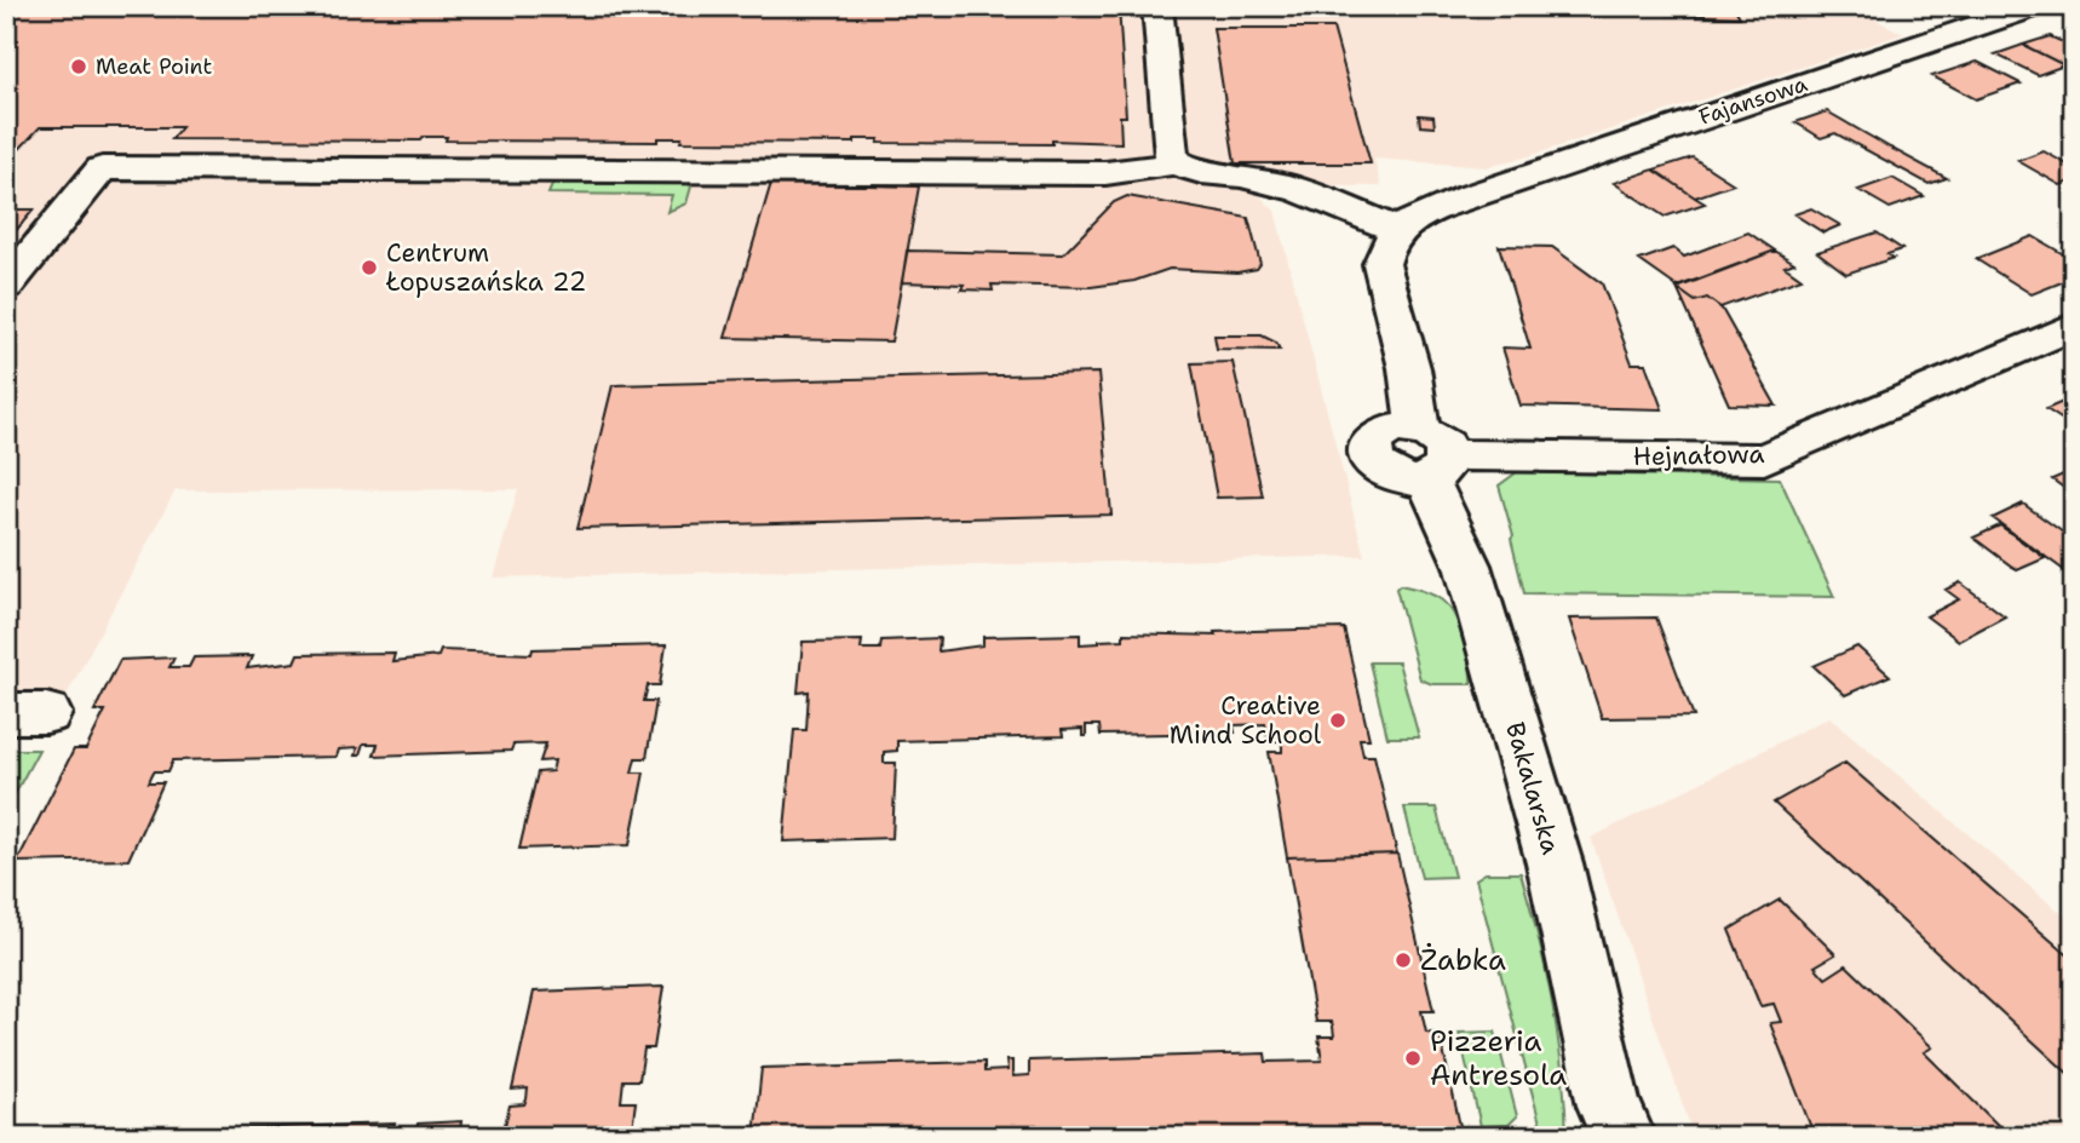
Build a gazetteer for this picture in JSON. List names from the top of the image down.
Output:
{
  "streets": {
    "street": ["Fajansowa", "Hejnałowa", "Bakalarska"]
  },
  "crossings": [
    ["Fajansowa", "Bakalarska"],
    ["Hejnałowa", "Bakalarska"]
  ],
  "places": [
    "Meat Point",
    "Centrum Łopuszańska 22",
    "Creative Mind School",
    "Żabka",
    "Pizzeria Antresola"
  ]
}
